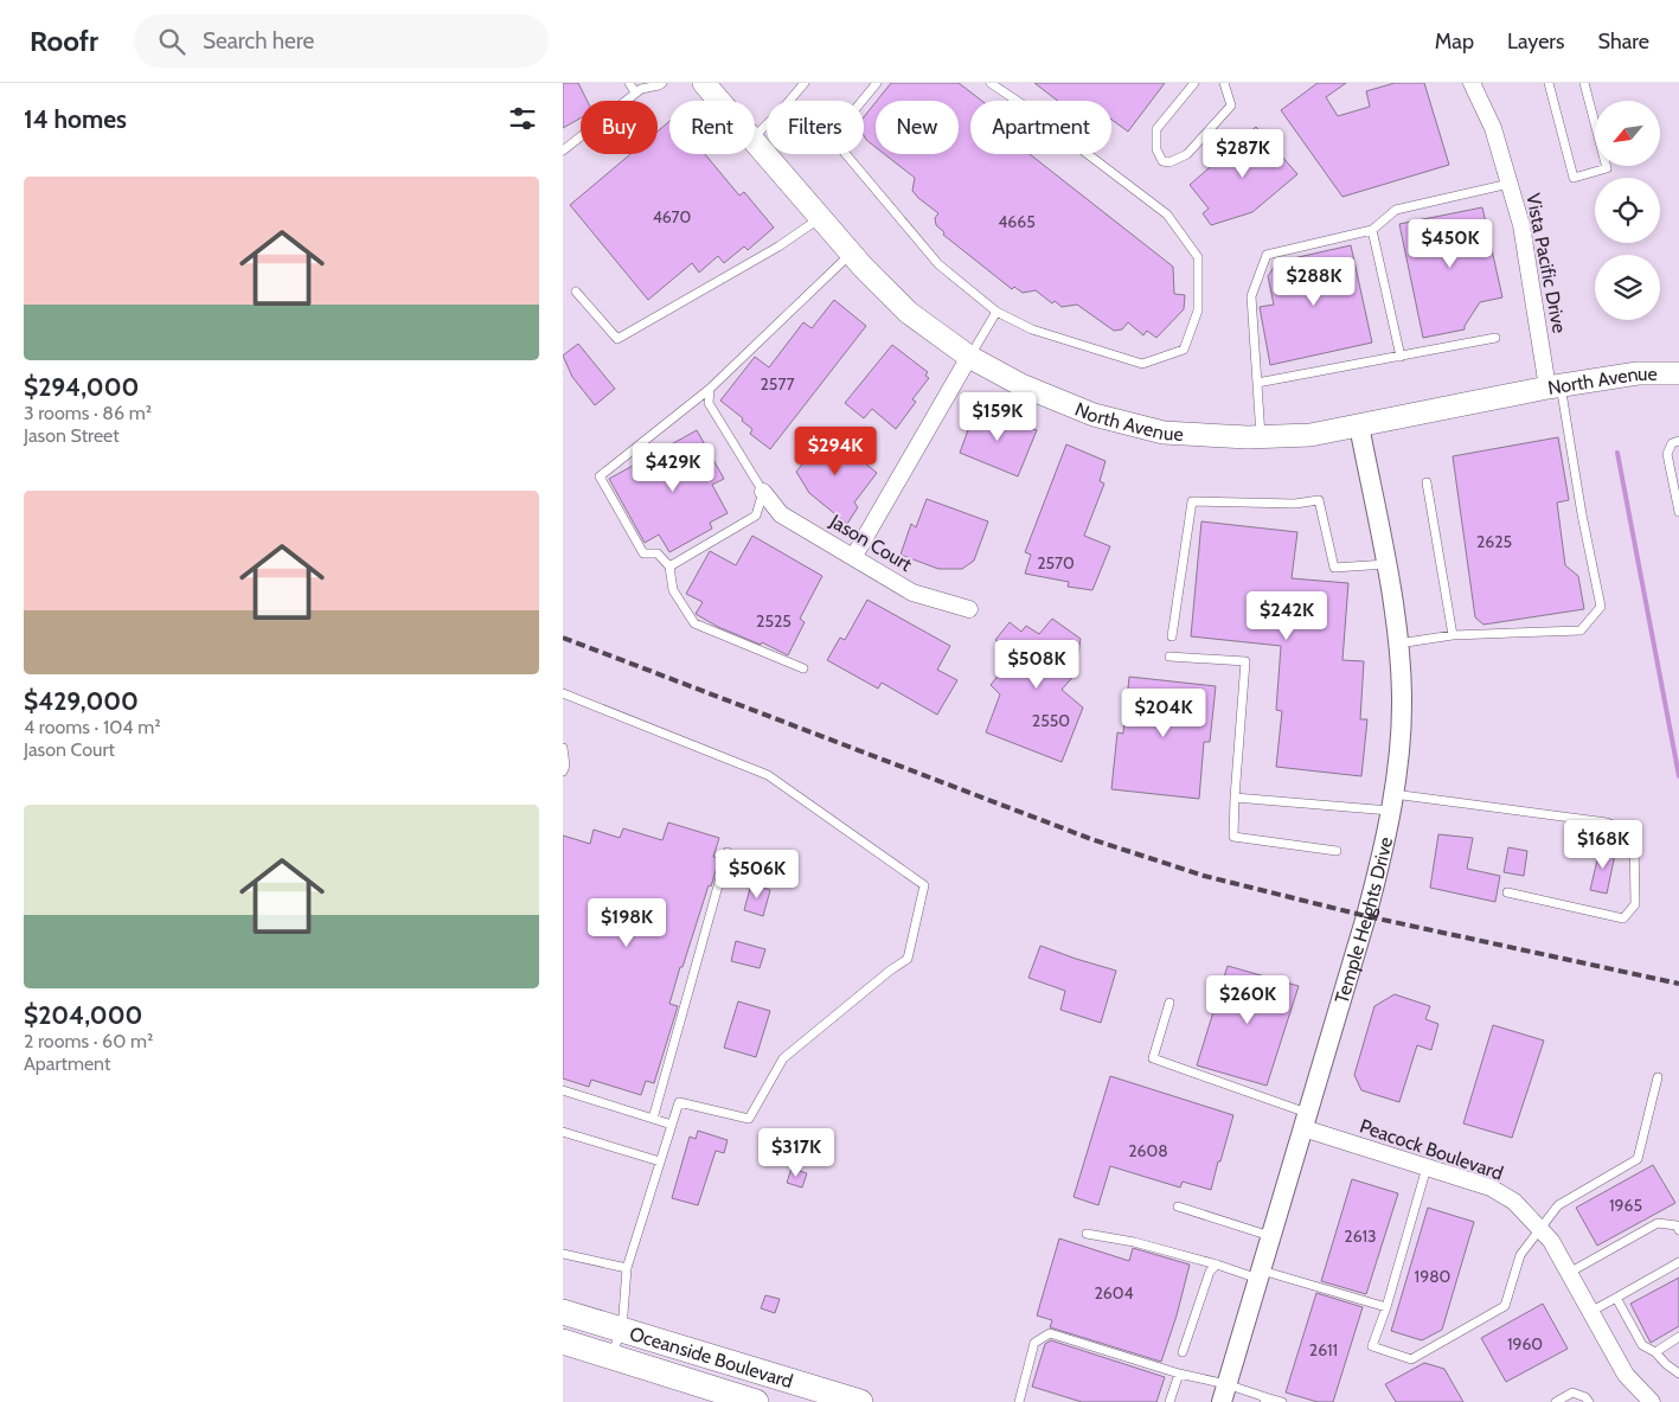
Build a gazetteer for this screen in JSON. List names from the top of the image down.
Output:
{
  "streets": {
    "main road": ["North Avenue", "Oceanside Boulevard"],
    "street": [
      "Vista Pacific Drive",
      "Jason Court",
      "Temple Heights Drive",
      "Peacock Boulevard"
    ]
  },
  "crossings": [
    ["Vista Pacific Drive", "North Avenue"],
    ["North Avenue", "Temple Heights Drive"],
    ["Temple Heights Drive", "Peacock Boulevard"]
  ],
  "house_numbers": [
    "4670",
    "4665",
    "2577",
    "2625",
    "2570",
    "2525",
    "2550",
    "2608",
    "1965",
    "2613",
    "1980",
    "2604",
    "1960",
    "2611"
  ],
  "north": "bottom left",
  "page": {
    "header": "Roofr",
    "search": "Search here",
    "nav": ["Map", "Layers", "Share"],
    "heading": "14 homes",
    "chip": [
      "Buy",
      "Rent",
      "Filters",
      "New",
      "Apartment"
    ],
    "price": [
      "$287K",
      "$450K",
      "$288K",
      "$159K",
      "$294K",
      "$429K",
      "$242K",
      "$508K",
      "$204K",
      "$168K",
      "$506K",
      "$198K",
      "$260K",
      "$317K"
    ],
    "list": [
      {
        "name": "$294,000",
        "note": "3 rooms · 86 m² · Jason Street"
      },
      {
        "name": "$429,000",
        "note": "4 rooms · 104 m² · Jason Court"
      },
      {
        "name": "$204,000",
        "note": "2 rooms · 60 m² · Apartment"
      }
    ]
  }
}
